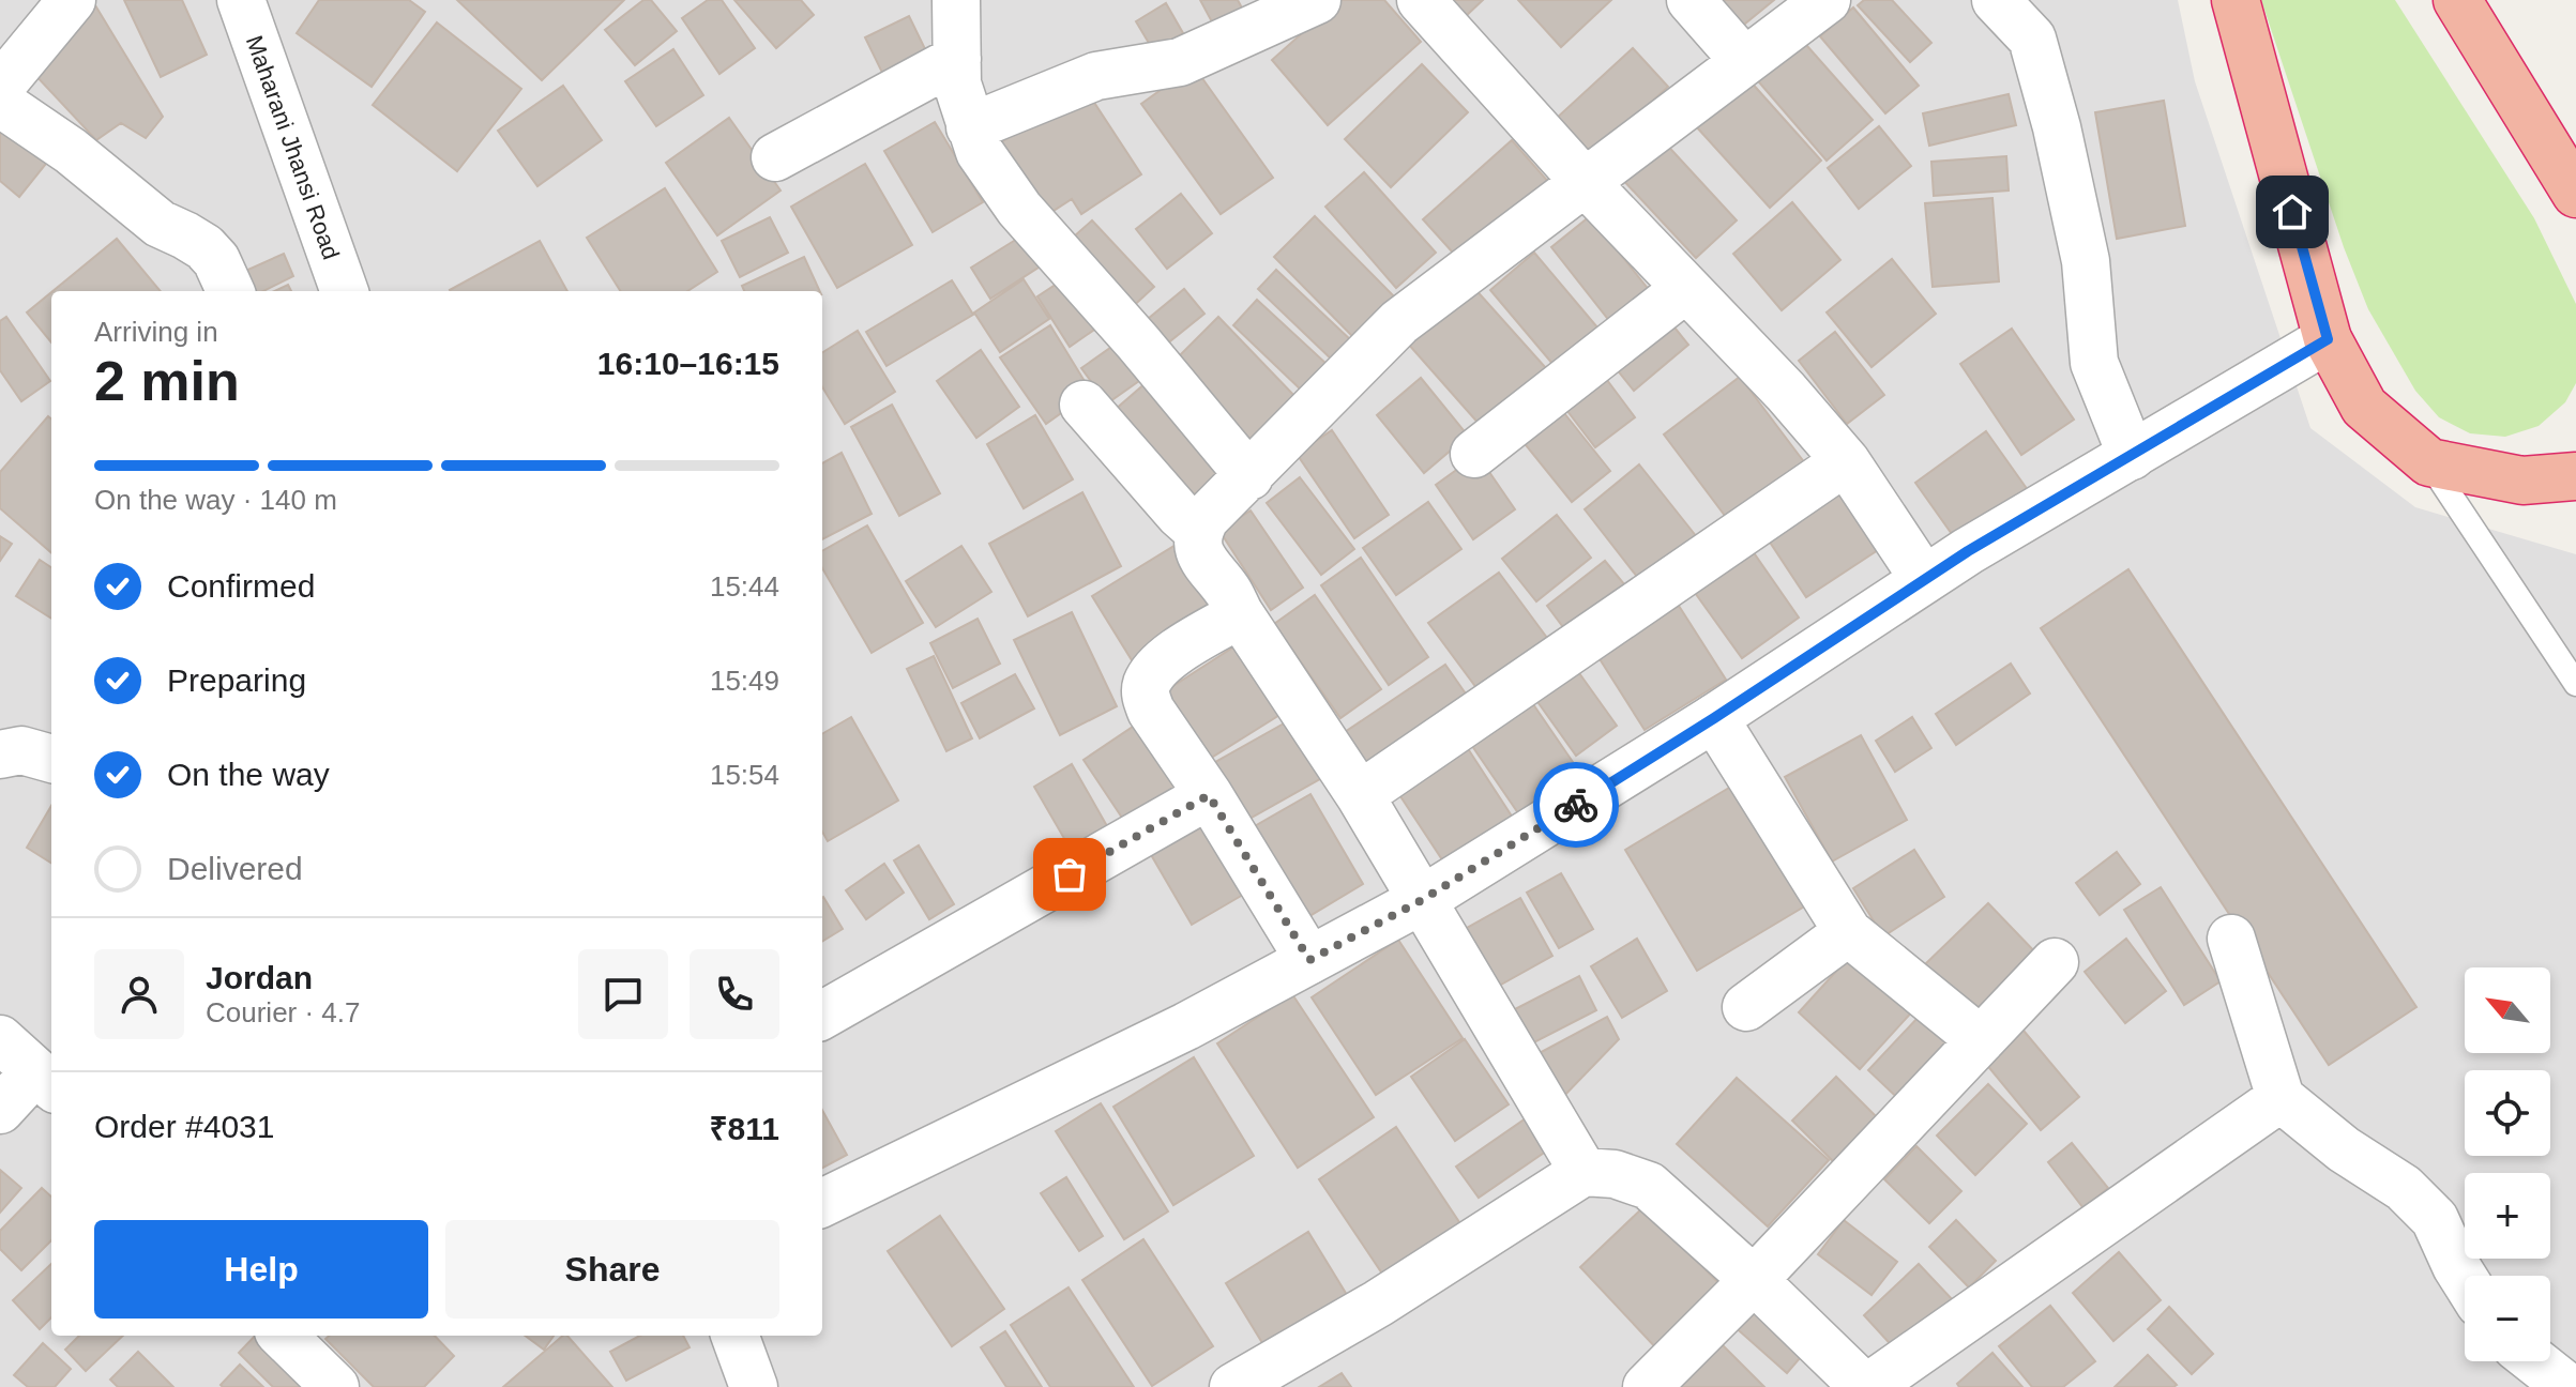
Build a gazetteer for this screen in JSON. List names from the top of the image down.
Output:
{
  "streets": {
    "street": ["Maharani Jhansi Road"]
  },
  "north": "top left",
  "page": {
    "heading": ["2 min", "Arriving in", "16:10–16:15"],
    "panel": [
      "Jordan",
      "Courier · 4.7",
      "Order #4031",
      "₹811"
    ],
    "bar": "On the way · 140 m",
    "list": [
      ["Confirmed", "15:44"],
      ["Preparing", "15:49"],
      ["On the way", "15:54"],
      "Delivered"
    ],
    "map_buttons": ["+", "−"],
    "buttons": ["Help", "Share"]
  }
}
